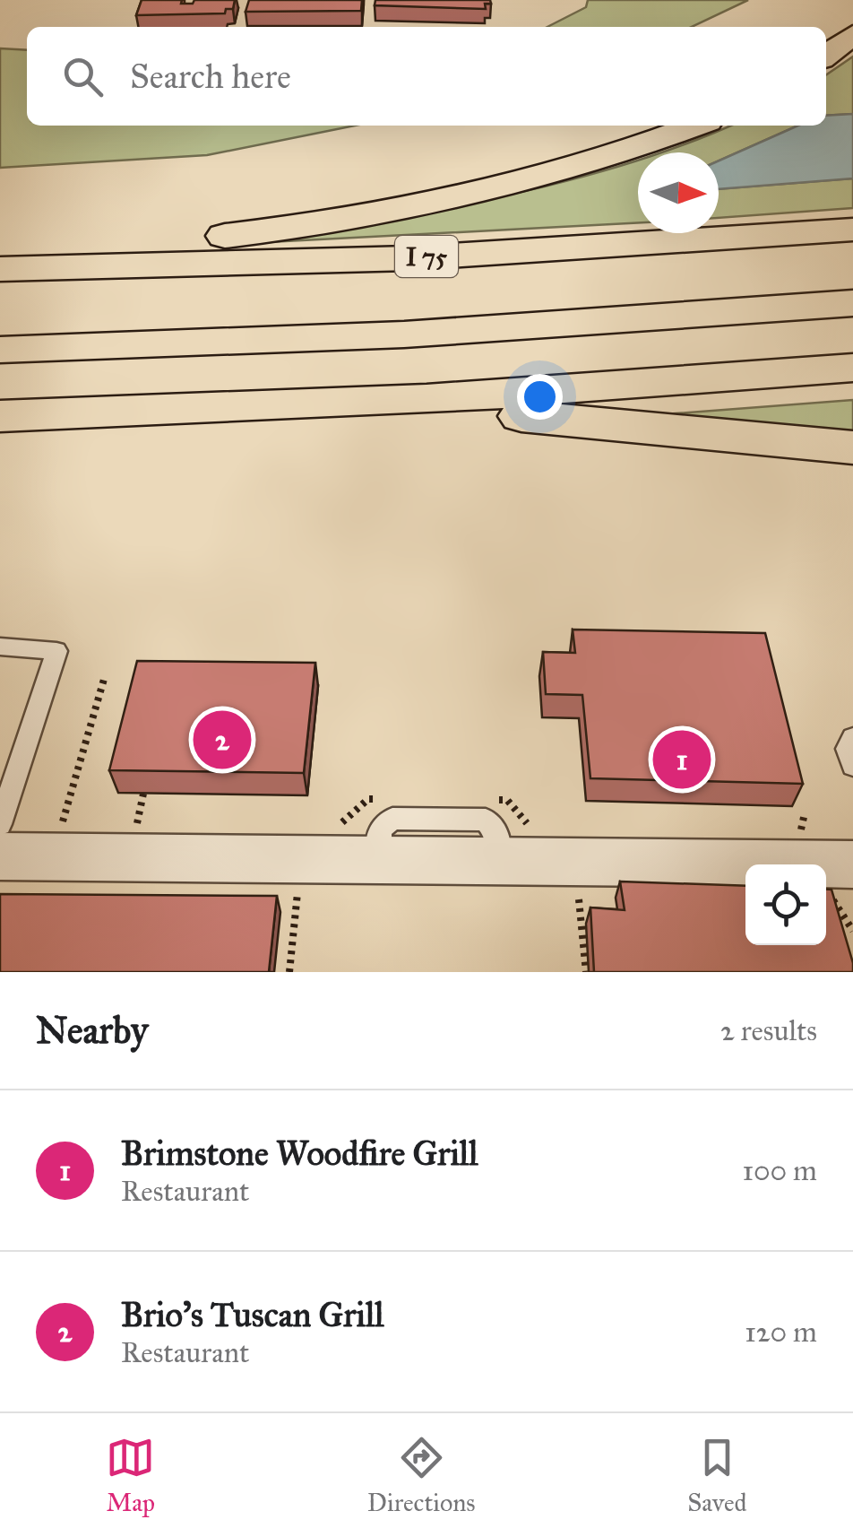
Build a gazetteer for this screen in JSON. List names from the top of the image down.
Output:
{
  "streets": {
    "highway": ["I 75"]
  },
  "north": "right",
  "page": {
    "search": "Search here",
    "pins": ["2", "1"],
    "heading": ["Nearby", "2 results"],
    "list": [
      {
        "mark": "1",
        "name": "Brimstone Woodfire Grill",
        "note": "Restaurant",
        "value": "100 m"
      },
      {
        "mark": "2",
        "name": "Brio's Tuscan Grill",
        "note": "Restaurant",
        "value": "120 m"
      }
    ],
    "nav": ["Map", "Directions", "Saved"]
  }
}
